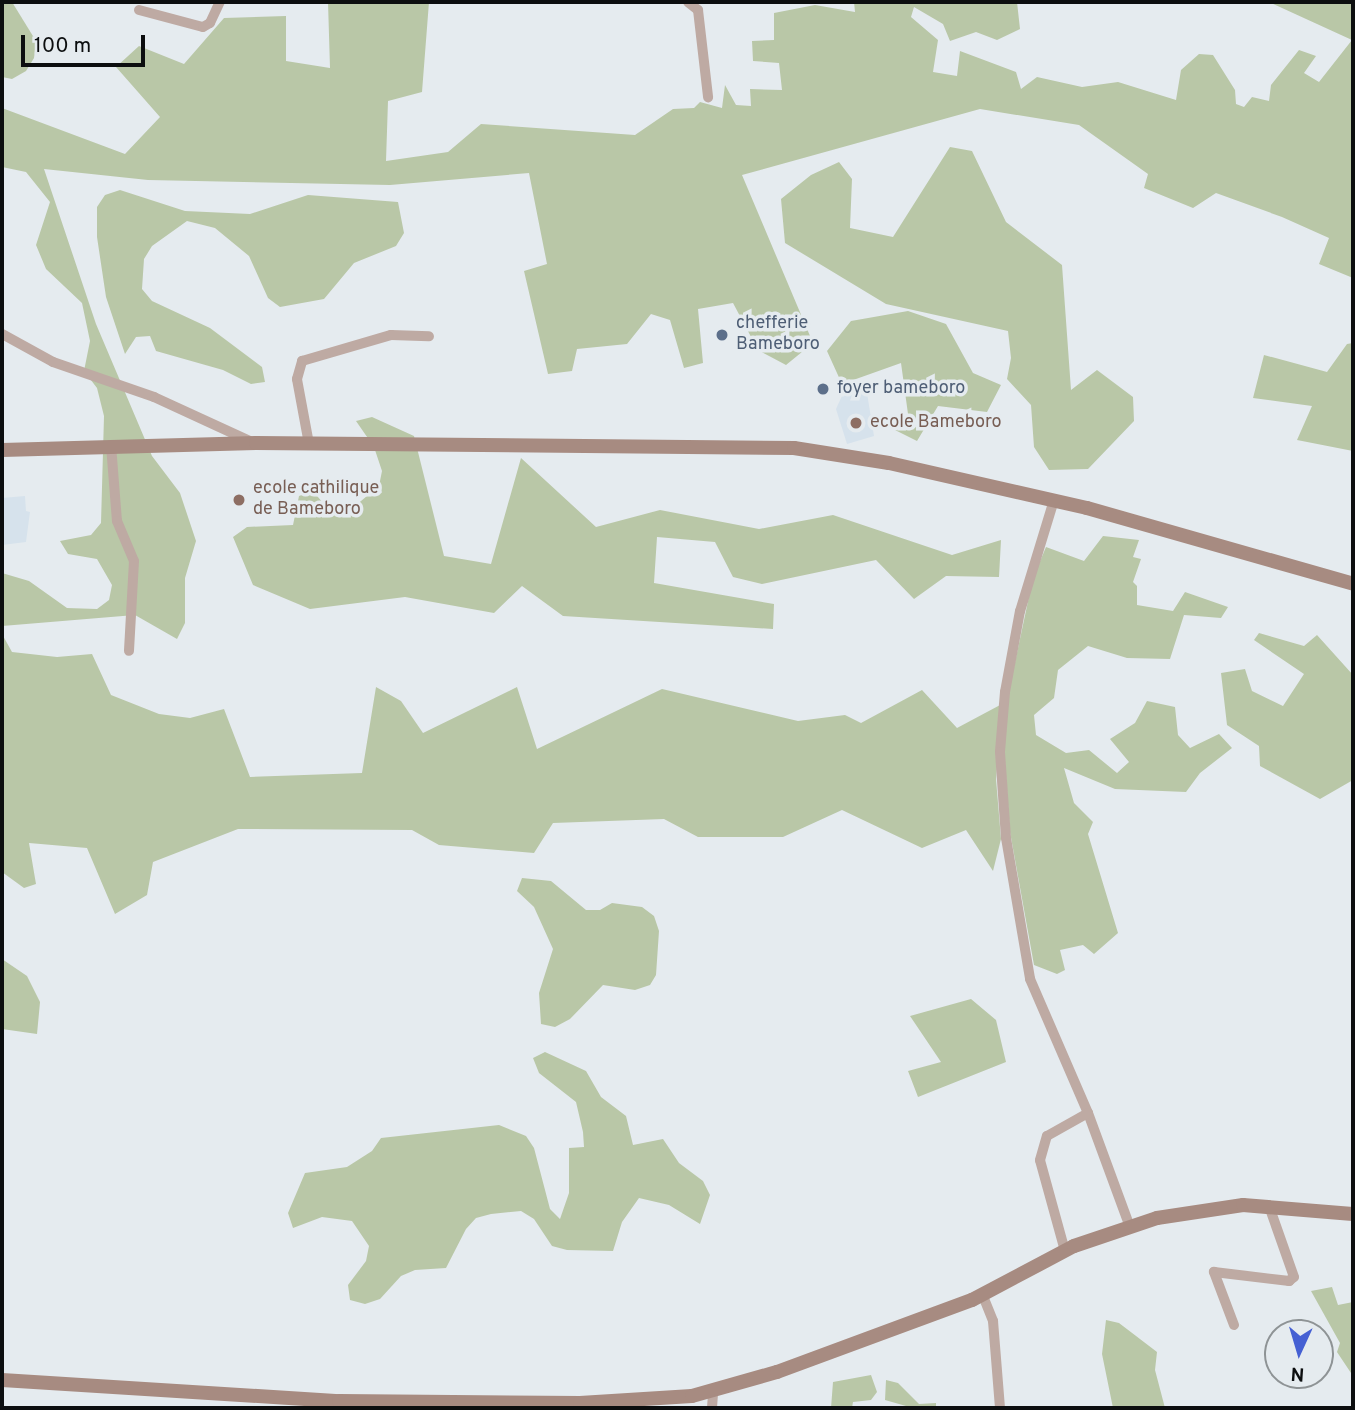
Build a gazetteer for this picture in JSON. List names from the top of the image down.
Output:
{
  "places": [
    "chefferie Bameboro",
    "foyer bameboro",
    "ecole Bameboro",
    "ecole cathilique de Bameboro"
  ],
  "scale_bar": "100 m",
  "north": "bottom"
}
